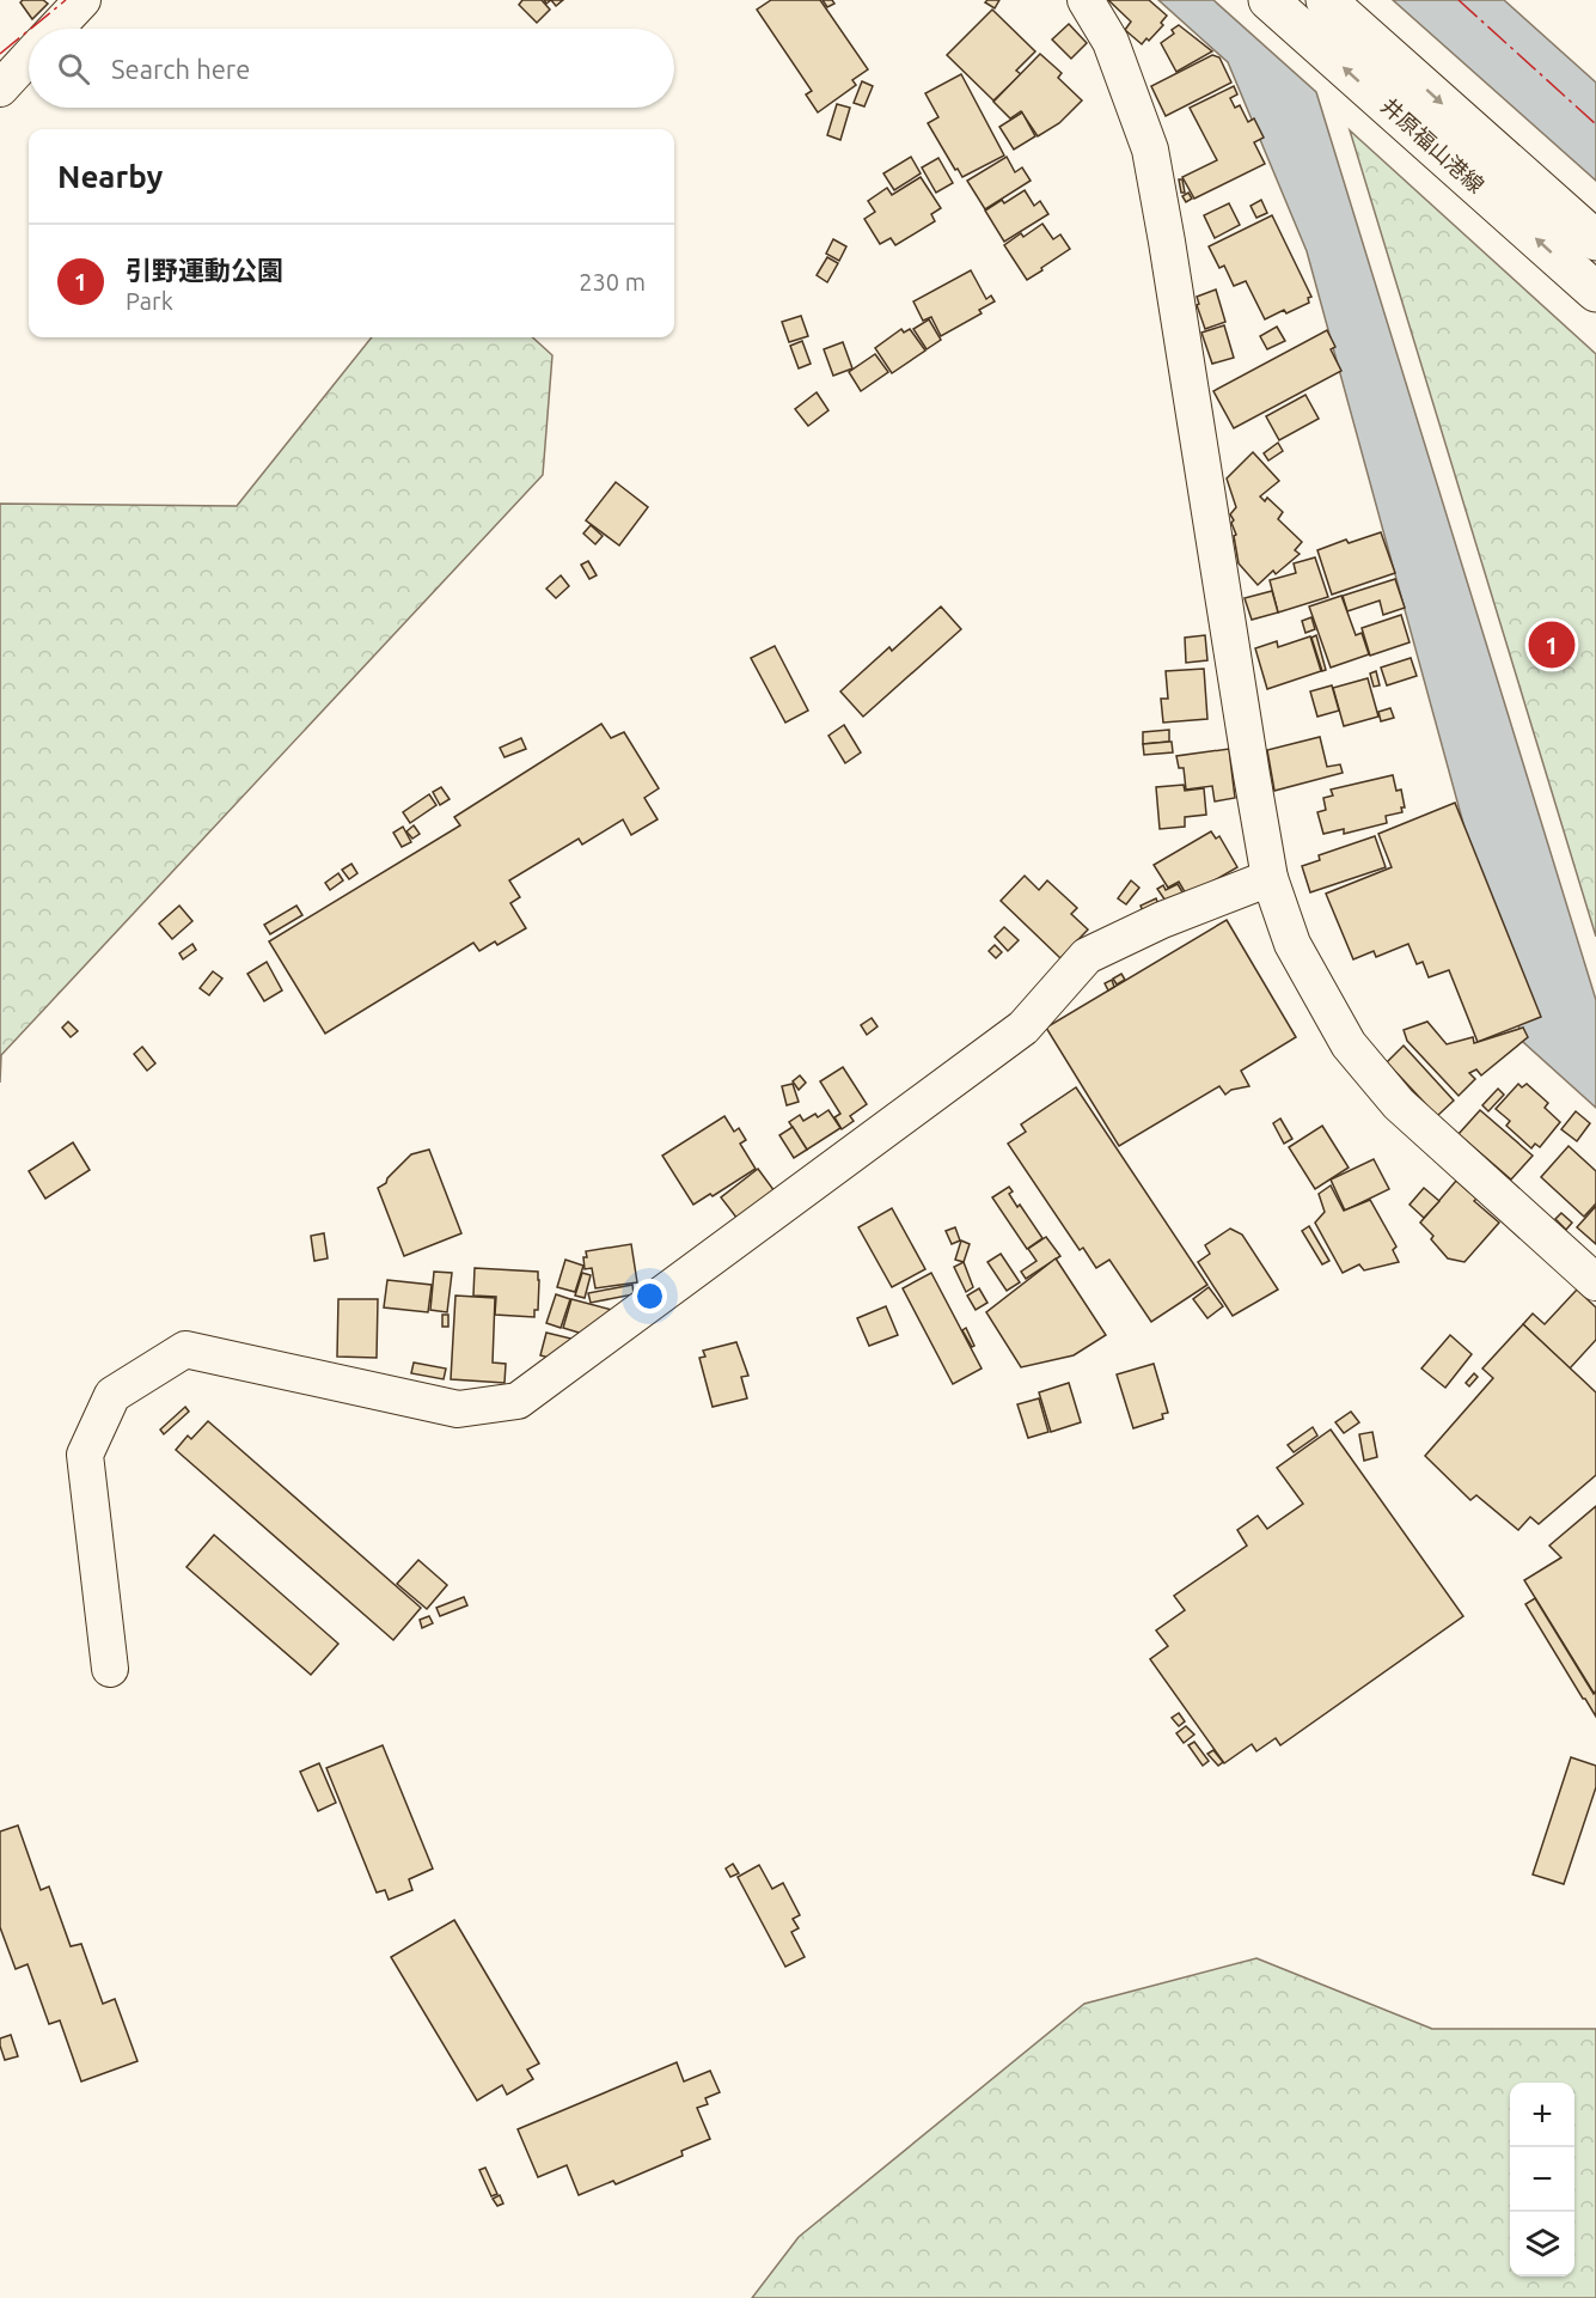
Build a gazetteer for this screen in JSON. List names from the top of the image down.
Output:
{
  "streets": {
    "main road": ["井原福山港線"]
  },
  "page": {
    "search": "Search here",
    "heading": "Nearby",
    "list": [
      {
        "mark": "1",
        "name": "引野運動公園",
        "note": "Park",
        "value": "230 m"
      }
    ],
    "pins": "1",
    "map_buttons": ["+", "−"]
  }
}
